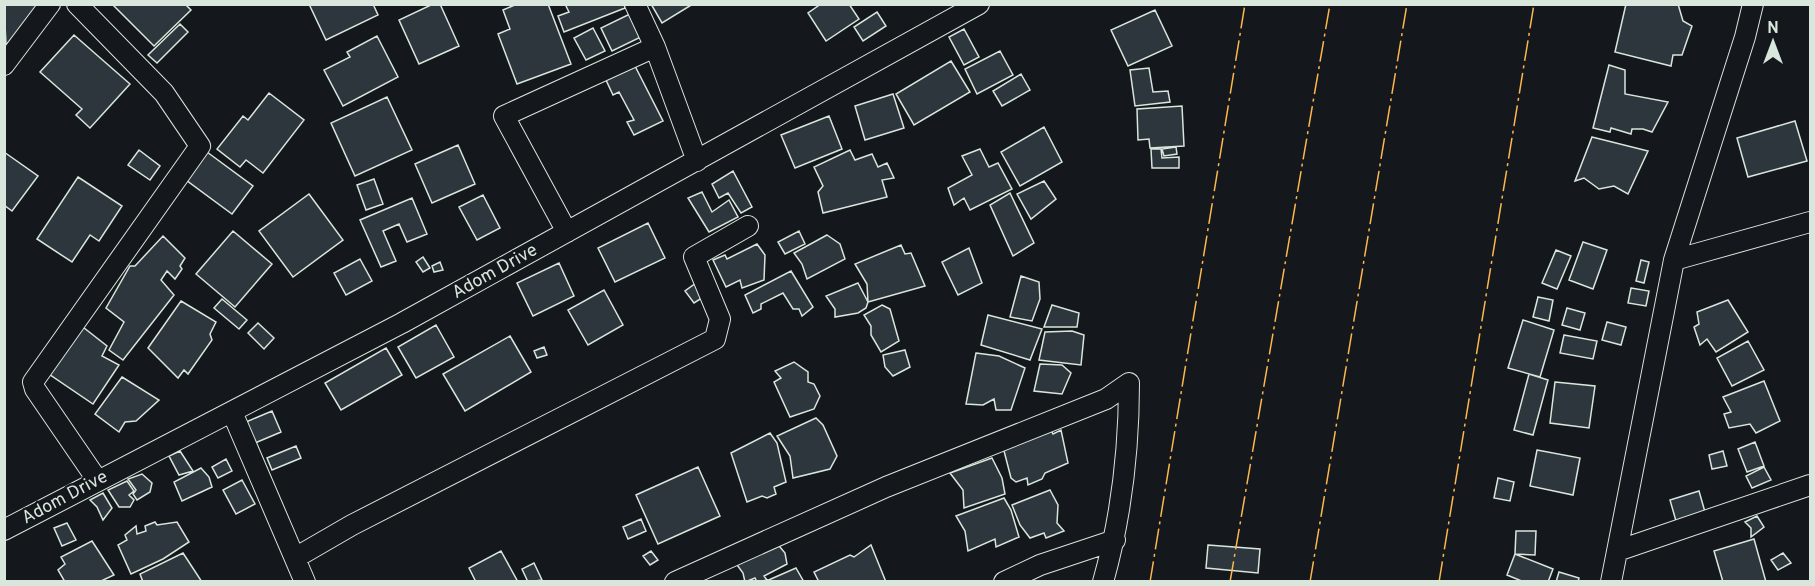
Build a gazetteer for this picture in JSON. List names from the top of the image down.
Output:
{
  "streets": {
    "street": ["Adom Drive"]
  },
  "north": "top"
}
